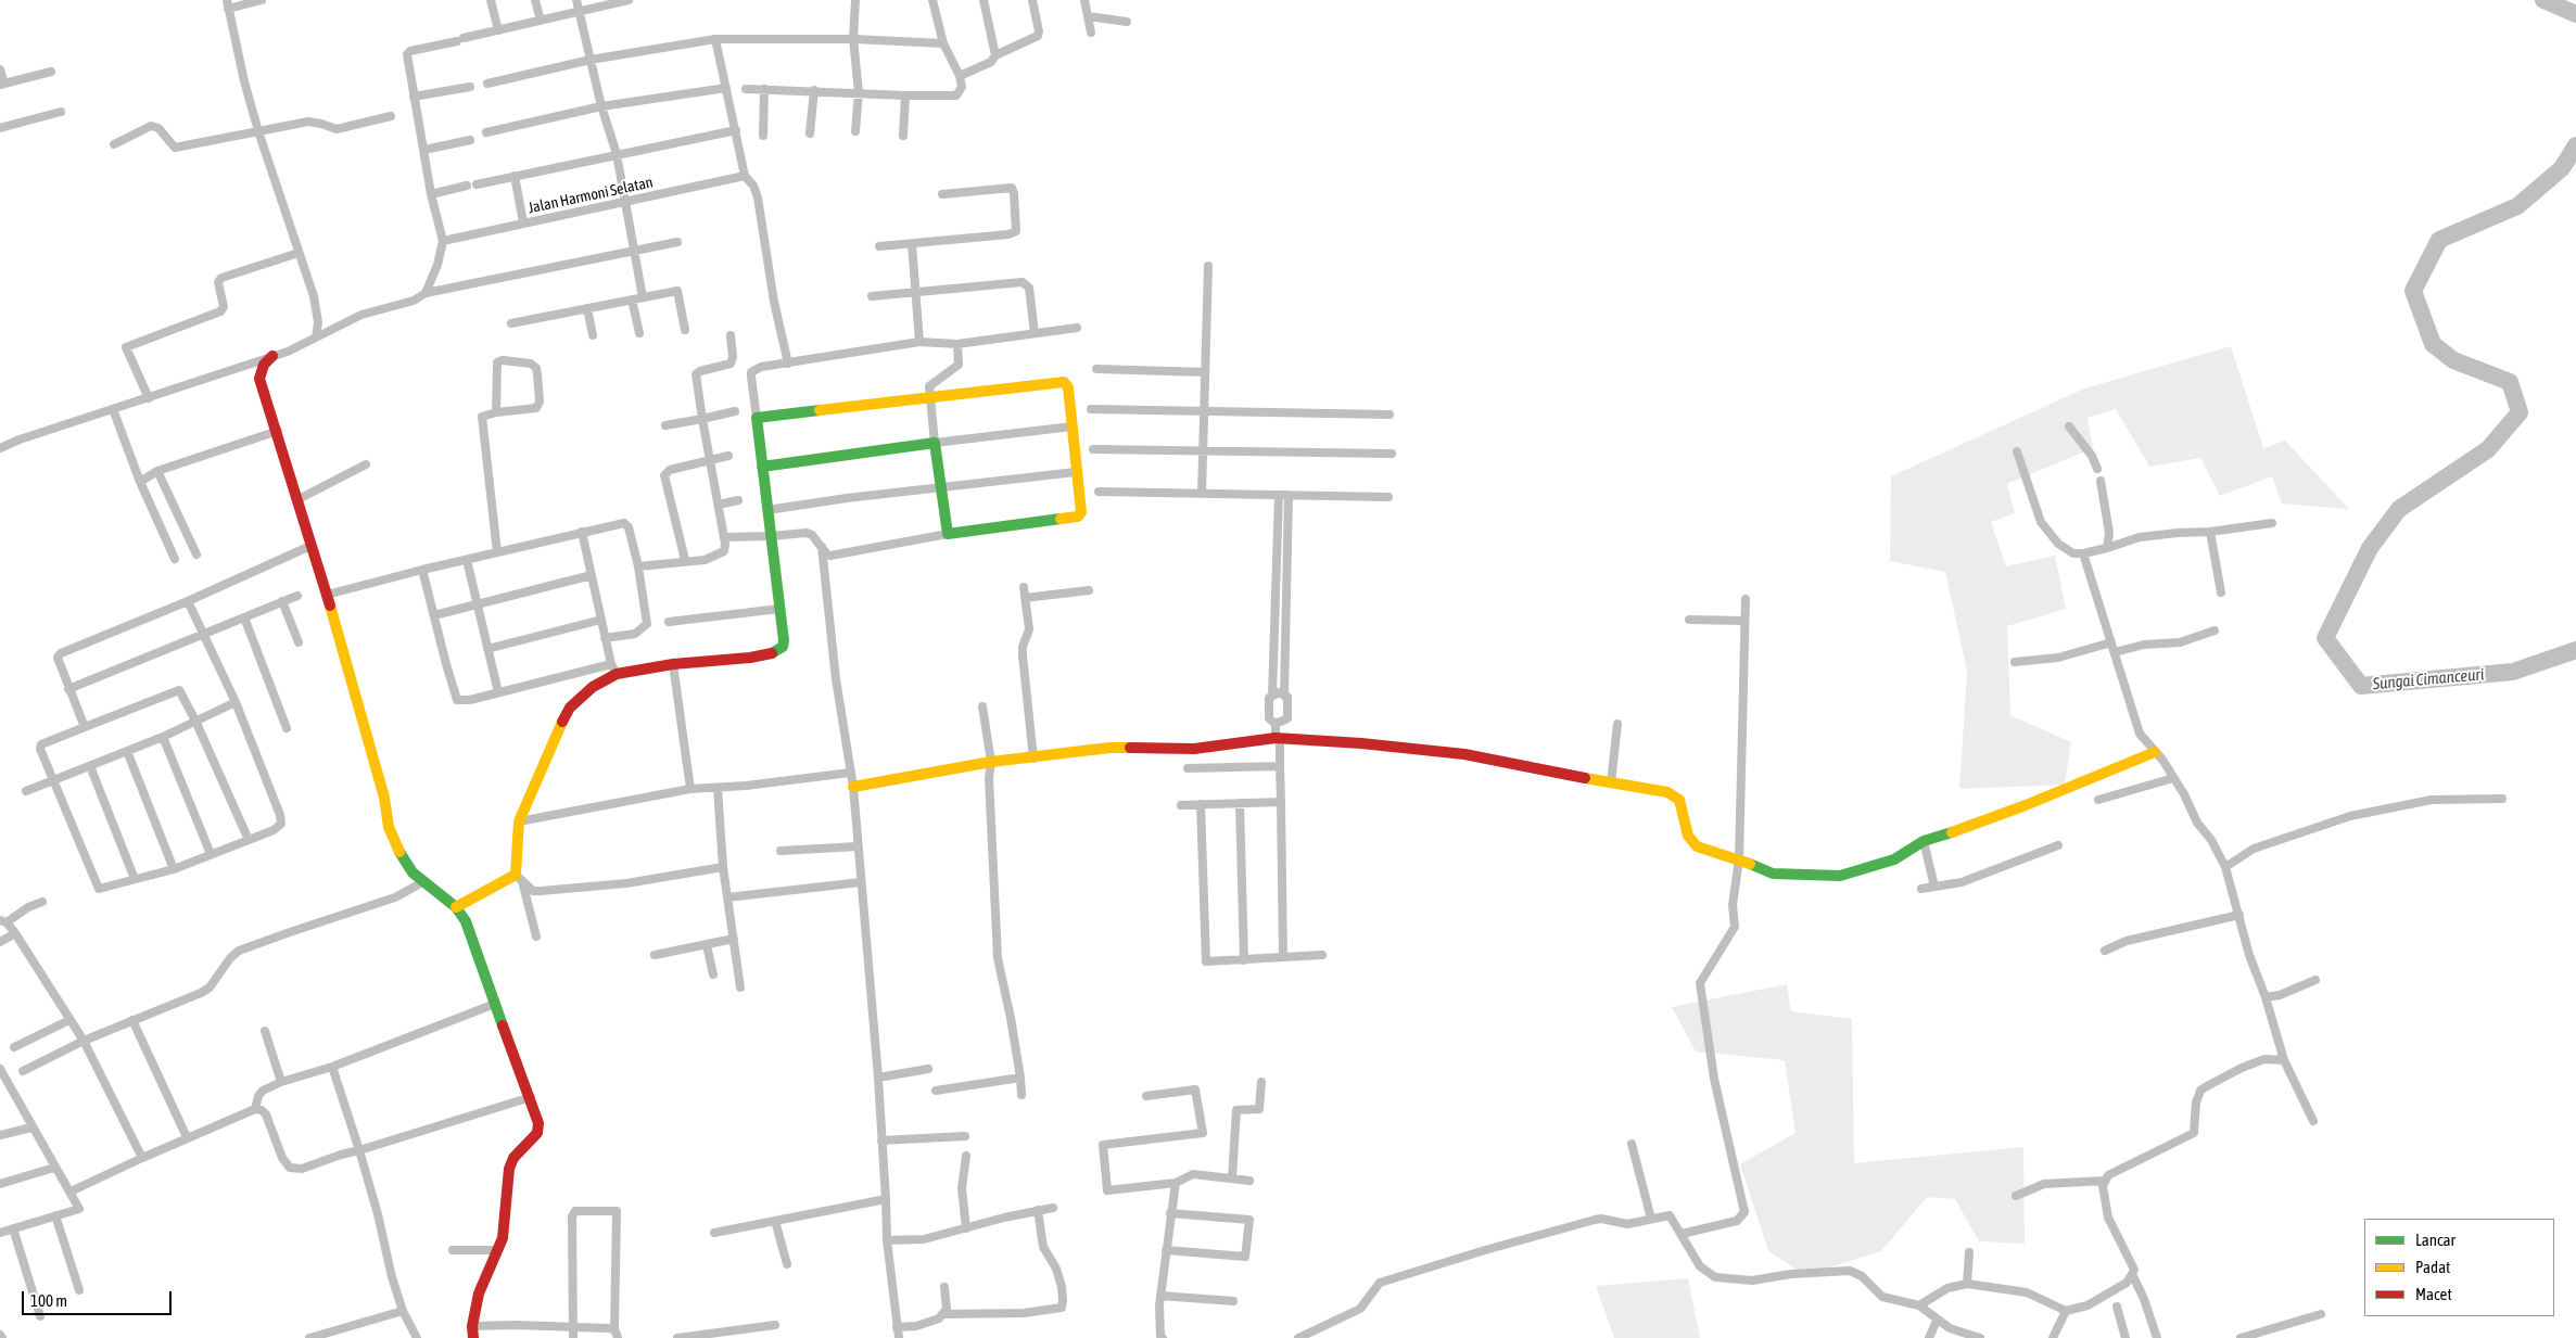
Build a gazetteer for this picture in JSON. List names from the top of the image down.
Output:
{
  "streets": {
    "street": ["Jalan Harmoni Selatan"]
  },
  "water": ["Sungai Cimanceuri"],
  "legend": ["Lancar", "Padat", "Macet"],
  "scale_bar": "100 m"
}
